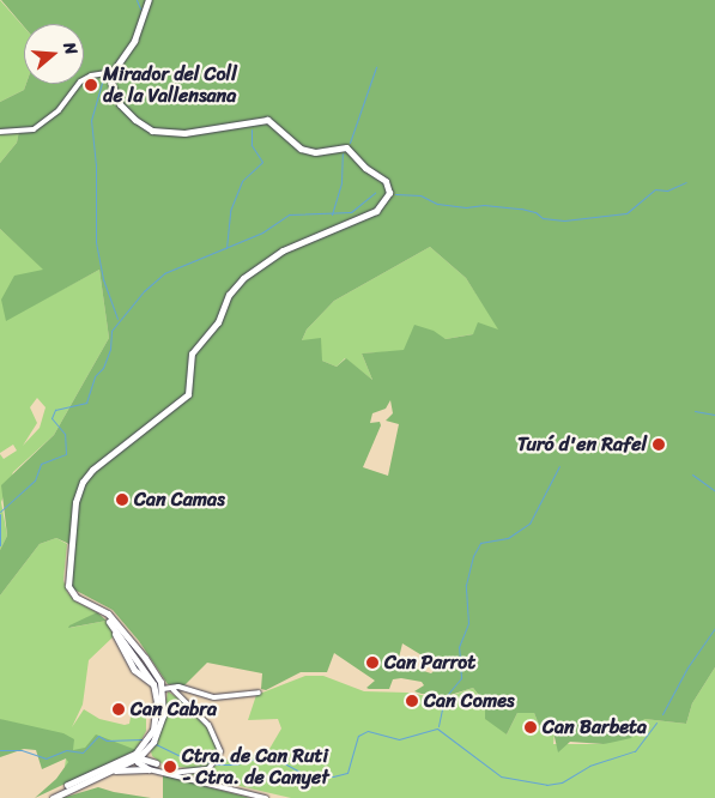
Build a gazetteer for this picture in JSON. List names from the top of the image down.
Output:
{
  "places": [
    "Mirador del Coll de la Vallensana",
    "Turó d'en Rafel",
    "Can Camas",
    "Can Parrot",
    "Can Comes",
    "Can Cabra",
    "Can Barbeta",
    "Ctra. de Can Ruti - Ctra. de Canyet"
  ],
  "north": "right"
}
